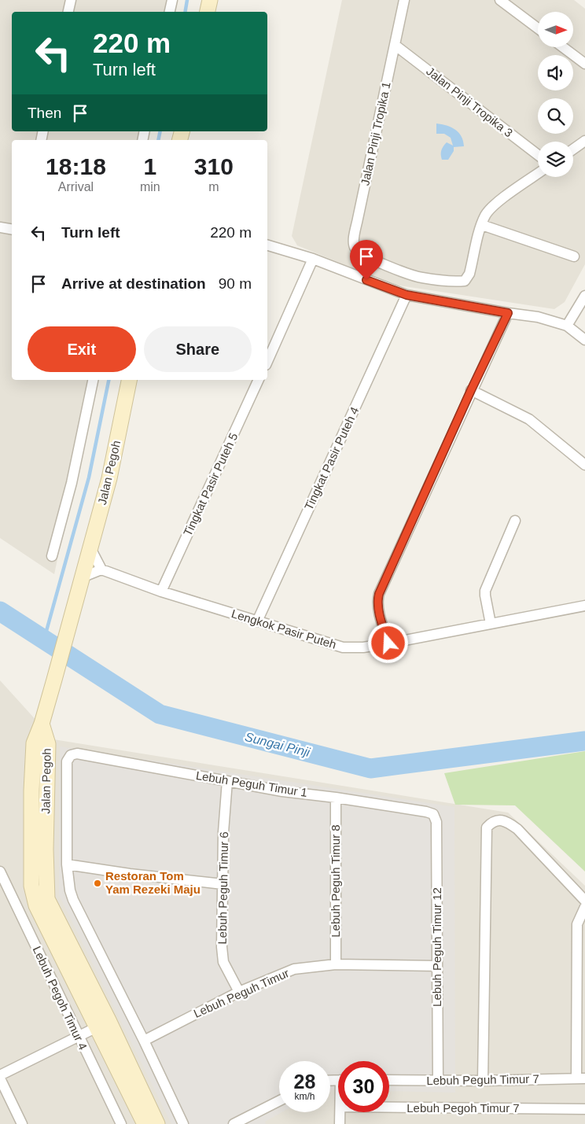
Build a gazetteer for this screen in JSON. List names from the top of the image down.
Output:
{
  "streets": {
    "street": [
      "Jalan Pinji Tropika 3",
      "Jalan Pinji Tropika 1",
      "Tingkat Pasir Puteh 4",
      "Jalan Pegoh",
      "Tingkat Pasir Puteh 5",
      "Lengkok Pasir Puteh",
      "Lebuh Peguh Timur 1",
      "Lebuh Peguh Timur 8",
      "Lebuh Peguh Timur 6",
      "Lebuh Peguh Timur 12",
      "Lebuh Peguh Timur",
      "Lebuh Pegoh Timur 4",
      "Lebuh Peguh Timur 7",
      "Lebuh Pegoh Timur 7"
    ]
  },
  "crossings": [
    ["Jalan Pinji Tropika 3", "Jalan Pinji Tropika 1"],
    ["Tingkat Pasir Puteh 4", "Lengkok Pasir Puteh"],
    ["Tingkat Pasir Puteh 5", "Lengkok Pasir Puteh"],
    ["Lebuh Peguh Timur 1", "Lebuh Peguh Timur 8"],
    ["Lebuh Peguh Timur 1", "Lebuh Peguh Timur 6"],
    ["Lebuh Peguh Timur 1", "Lebuh Peguh Timur 12"],
    ["Lebuh Peguh Timur 8", "Lebuh Peguh Timur"],
    ["Lebuh Peguh Timur 6", "Lebuh Peguh Timur"],
    ["Lebuh Peguh Timur 12", "Lebuh Peguh Timur"],
    ["Lebuh Peguh Timur 12", "Lebuh Peguh Timur 7"]
  ],
  "water": ["Sungai Pinji"],
  "places": ["Restoran Tom Yam Rezeki Maju"],
  "north": "right",
  "page": {
    "turn": ["220 m", "Turn left"],
    "then": "Then",
    "eta": [
      "18:18",
      "Arrival",
      "1",
      "min",
      "310",
      "m"
    ],
    "list": [
      {
        "name": "Turn left",
        "value": "220 m"
      },
      {
        "name": "Arrive at destination",
        "value": "90 m"
      }
    ],
    "buttons": ["Exit", "Share"],
    "speed": "28 km/h",
    "limit": "30"
  }
}
